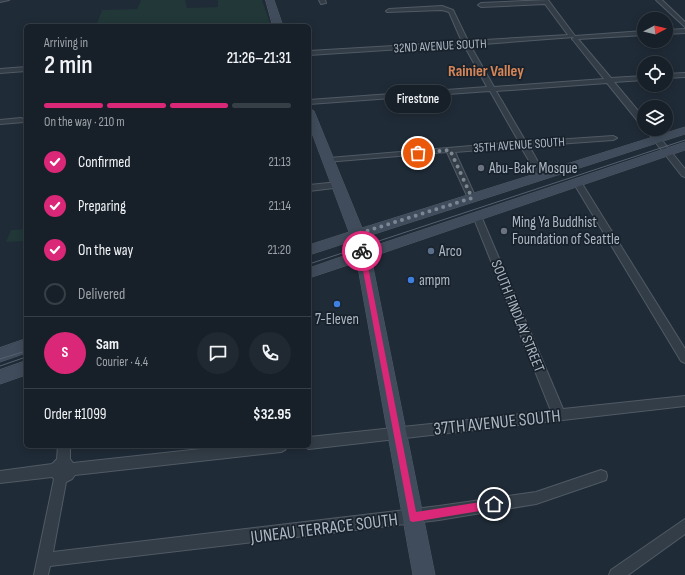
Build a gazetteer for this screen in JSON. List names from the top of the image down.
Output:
{
  "streets": {
    "street": [
      "32ND AVENUE SOUTH",
      "35TH AVENUE SOUTH",
      "SOUTH FINDLAY STREET",
      "37TH AVENUE SOUTH",
      "JUNEAU TERRACE SOUTH"
    ]
  },
  "crossings": [
    ["SOUTH FINDLAY STREET", "37TH AVENUE SOUTH"]
  ],
  "districts": ["Rainier Valley"],
  "places": [
    "Firestone",
    "Abu-Bakr Mosque",
    "Ming Ya Buddhist Foundation of Seattle",
    "Arco",
    "ampm",
    "7-Eleven"
  ],
  "north": "right",
  "page": {
    "heading": ["2 min", "Arriving in", "21:26–21:31"],
    "panel": [
      "Sam",
      "Courier · 4.4",
      "Order #1099",
      "$32.95"
    ],
    "bubble": "Firestone",
    "bar": "On the way · 210 m",
    "list": [
      ["Confirmed", "21:13"],
      ["Preparing", "21:14"],
      ["On the way", "21:20"],
      "Delivered"
    ],
    "round": "S"
  }
}
